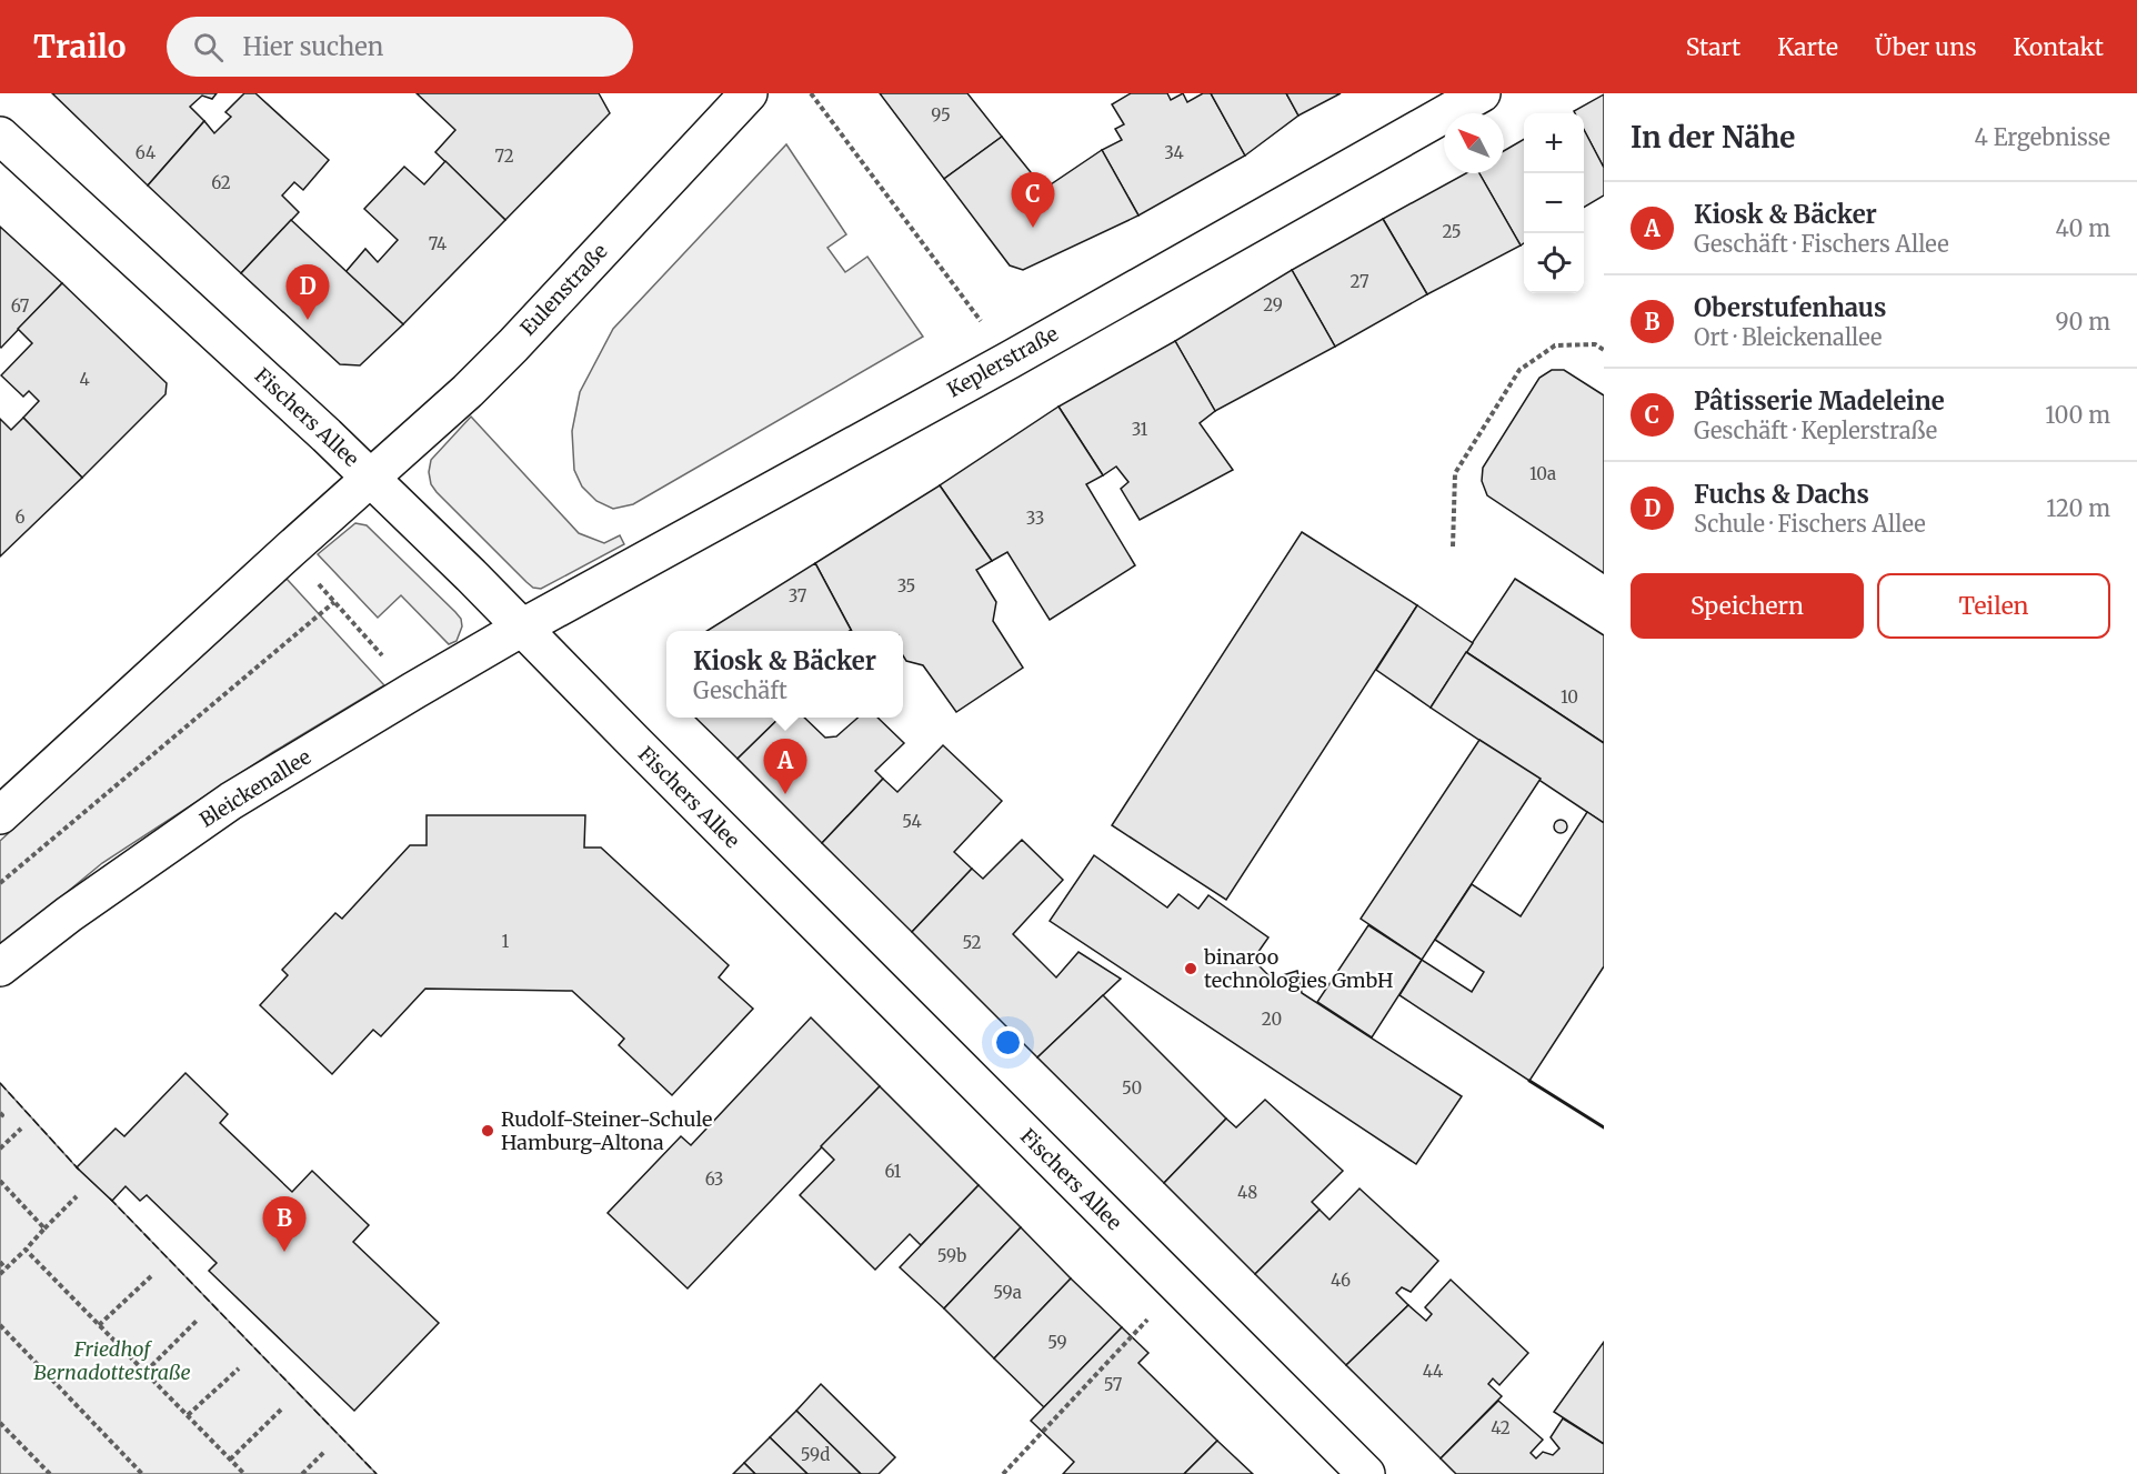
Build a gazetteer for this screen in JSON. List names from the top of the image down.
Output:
{
  "streets": {
    "street": [
      "Eulenstraße",
      "Keplerstraße",
      "Fischers Allee",
      "Bleickenallee"
    ]
  },
  "crossings": [
    ["Eulenstraße", "Fischers Allee"],
    ["Keplerstraße", "Fischers Allee"],
    ["Keplerstraße", "Bleickenallee"],
    ["Fischers Allee", "Bleickenallee"]
  ],
  "parks": ["Friedhof Bernadottestraße"],
  "places": ["binaroo technologies GmbH", "Rudolf-Steiner-Schule Hamburg-Altona"],
  "house_numbers": [
    "95",
    "64",
    "34",
    "72",
    "62",
    "25",
    "74",
    "27",
    "29",
    "67",
    "4",
    "31",
    "10a",
    "6",
    "33",
    "35",
    "37",
    "10",
    "54",
    "1",
    "52",
    "20",
    "50",
    "61",
    "63",
    "48",
    "59b",
    "46",
    "59a",
    "59",
    "44",
    "57",
    "42",
    "59d"
  ],
  "north": "top left",
  "page": {
    "header": "Trailo",
    "search": "Hier suchen",
    "nav": [
      "Start",
      "Karte",
      "Über uns",
      "Kontakt"
    ],
    "heading": ["In der Nähe", "4 Ergebnisse"],
    "map_buttons": ["+", "−"],
    "pins": [
      "C",
      "D",
      "A",
      "B"
    ],
    "list": [
      {
        "mark": "A",
        "name": "Kiosk & Bäcker",
        "note": "Geschäft · Fischers Allee",
        "value": "40 m"
      },
      {
        "mark": "B",
        "name": "Oberstufenhaus",
        "note": "Ort · Bleickenallee",
        "value": "90 m"
      },
      {
        "mark": "C",
        "name": "Pâtisserie Madeleine",
        "note": "Geschäft · Keplerstraße",
        "value": "100 m"
      },
      {
        "mark": "D",
        "name": "Fuchs & Dachs",
        "note": "Schule · Fischers Allee",
        "value": "120 m"
      }
    ],
    "buttons": ["Speichern", "Teilen"],
    "popup": ["Kiosk & Bäcker", "Geschäft"]
  }
}
